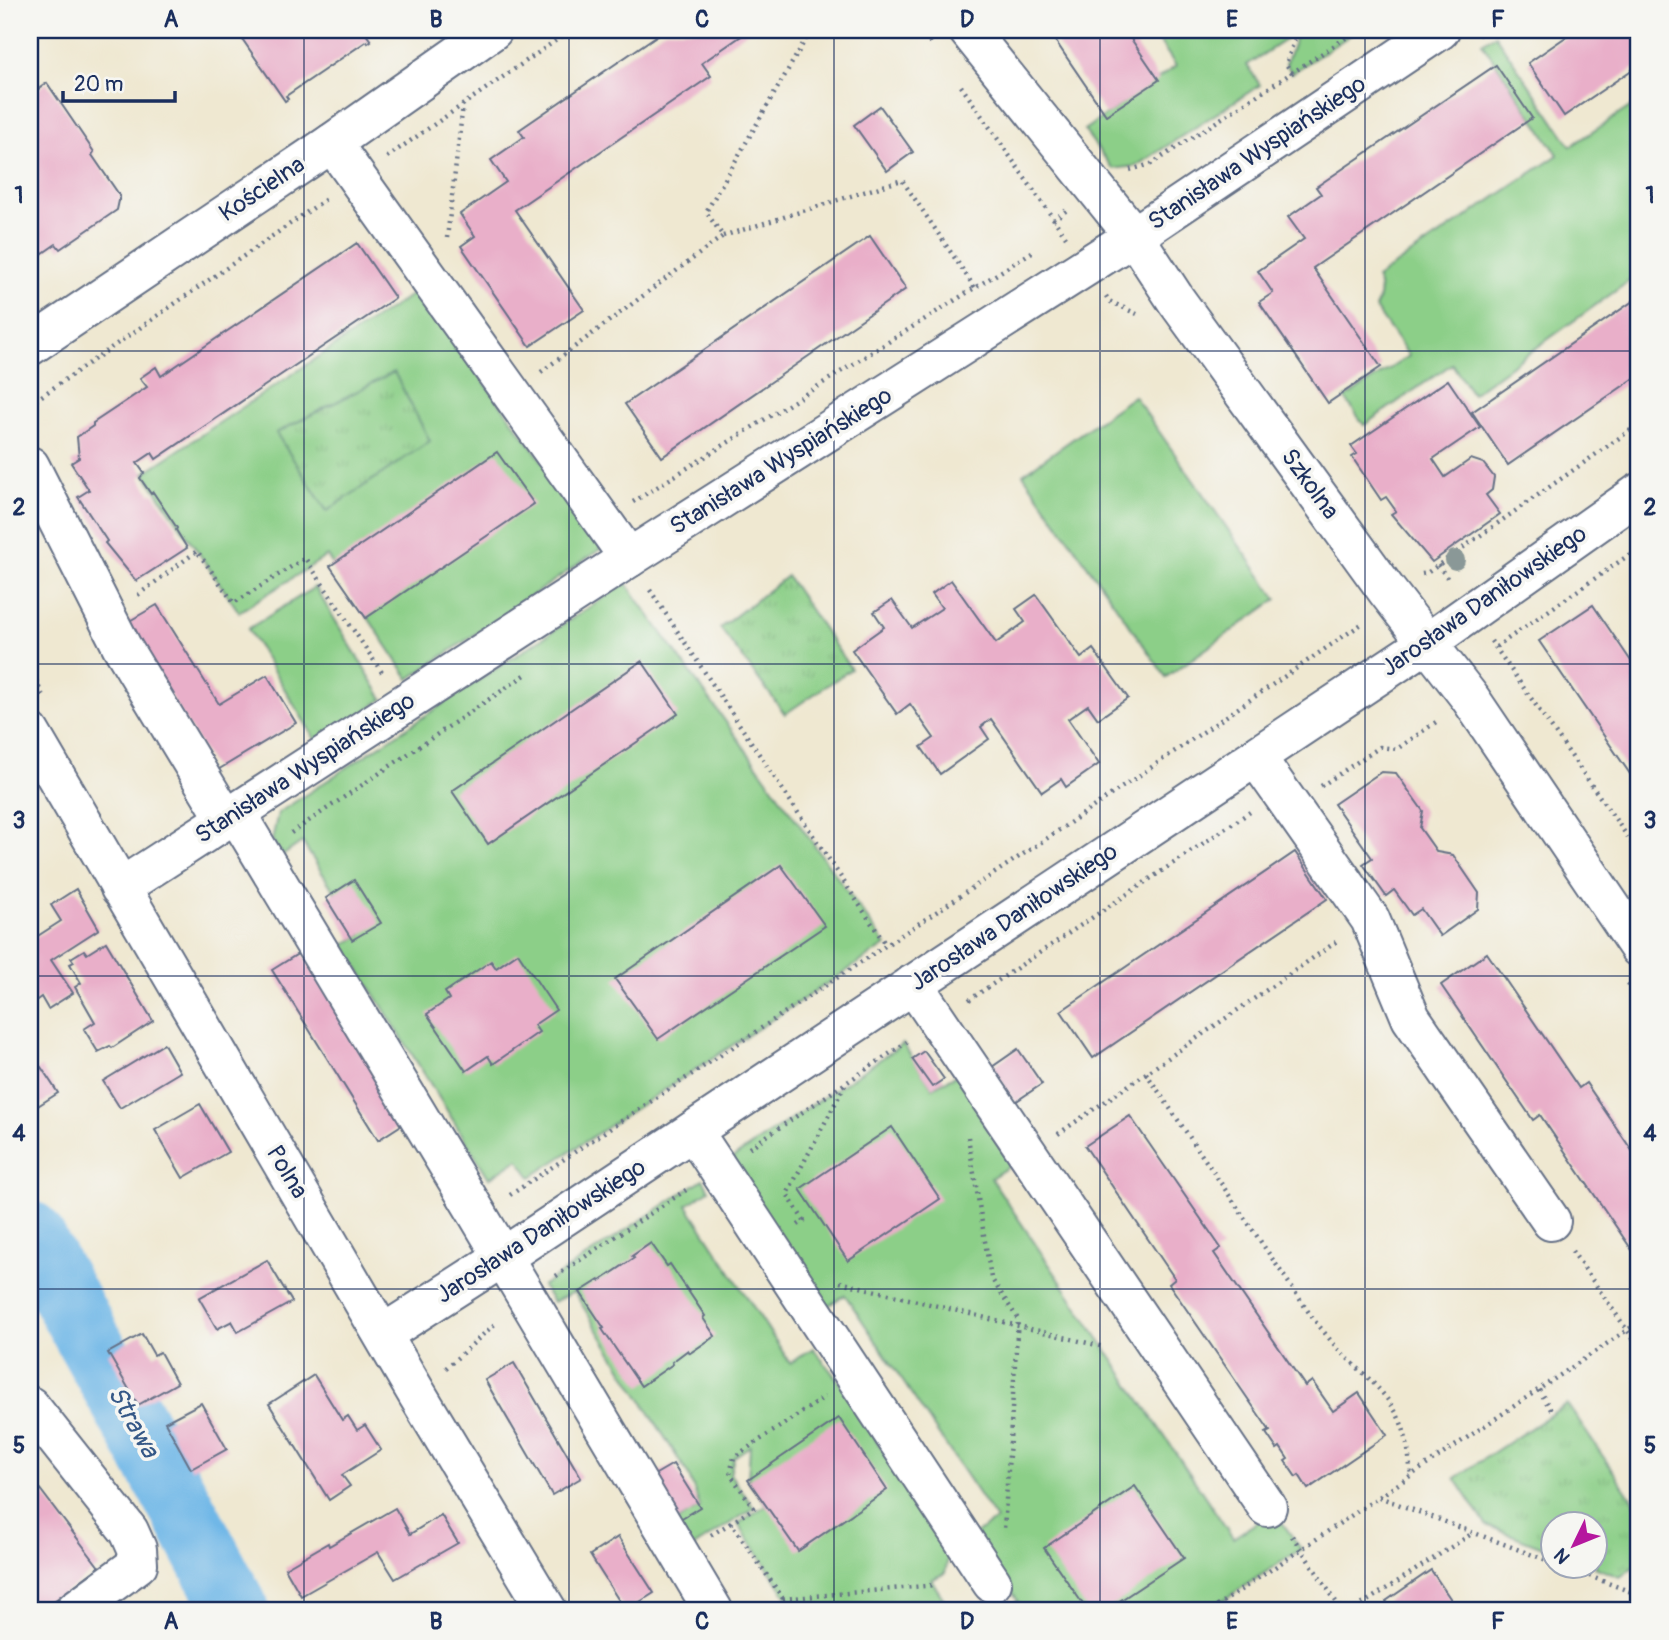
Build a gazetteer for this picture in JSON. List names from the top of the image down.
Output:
{
  "streets": {
    "street": [
      "Stanisława Wyspiańskiego",
      "Kościelna",
      "Szkolna",
      "Jarosława Daniłowskiego",
      "Polna"
    ]
  },
  "crossings": [
    ["Stanisława Wyspiańskiego", "Szkolna"],
    ["Stanisława Wyspiańskiego", "Polna"],
    ["Szkolna", "Jarosława Daniłowskiego"],
    ["Jarosława Daniłowskiego", "Polna"]
  ],
  "water": ["Strawa"],
  "scale_bar": "20 m",
  "north": "bottom left",
  "grid": {
    "columns": [
      "A",
      "B",
      "C",
      "D",
      "E",
      "F"
    ],
    "rows": [
      "1",
      "2",
      "3",
      "4",
      "5"
    ]
  }
}
